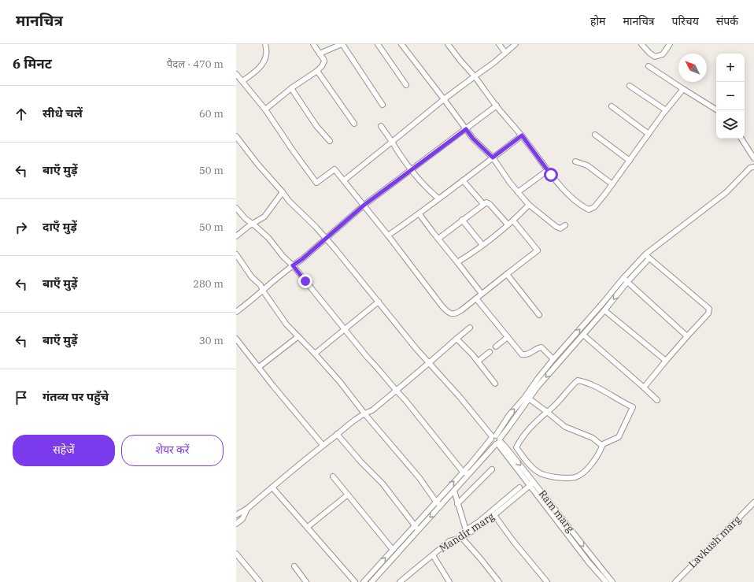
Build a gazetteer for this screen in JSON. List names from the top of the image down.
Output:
{
  "streets": {
    "street": ["Ram marg", "Mandir marg", "Lavkush marg"]
  },
  "crossings": [
    ["Ram marg", "Mandir marg"]
  ],
  "north": "top left",
  "page": {
    "header": "मानचित्र",
    "nav": [
      "होम",
      "मानचित्र",
      "परिचय",
      "संपर्क"
    ],
    "heading": ["6 मिनट", "पैदल · 470 m"],
    "map_buttons": ["+", "−"],
    "list": [
      ["सीधे चलें", "60 m"],
      ["बाएँ मुड़ें", "50 m"],
      ["दाएँ मुड़ें", "50 m"],
      ["बाएँ मुड़ें", "280 m"],
      ["बाएँ मुड़ें", "30 m"],
      "गंतव्य पर पहुँचे"
    ],
    "buttons": ["सहेजें", "शेयर करें"]
  }
}
